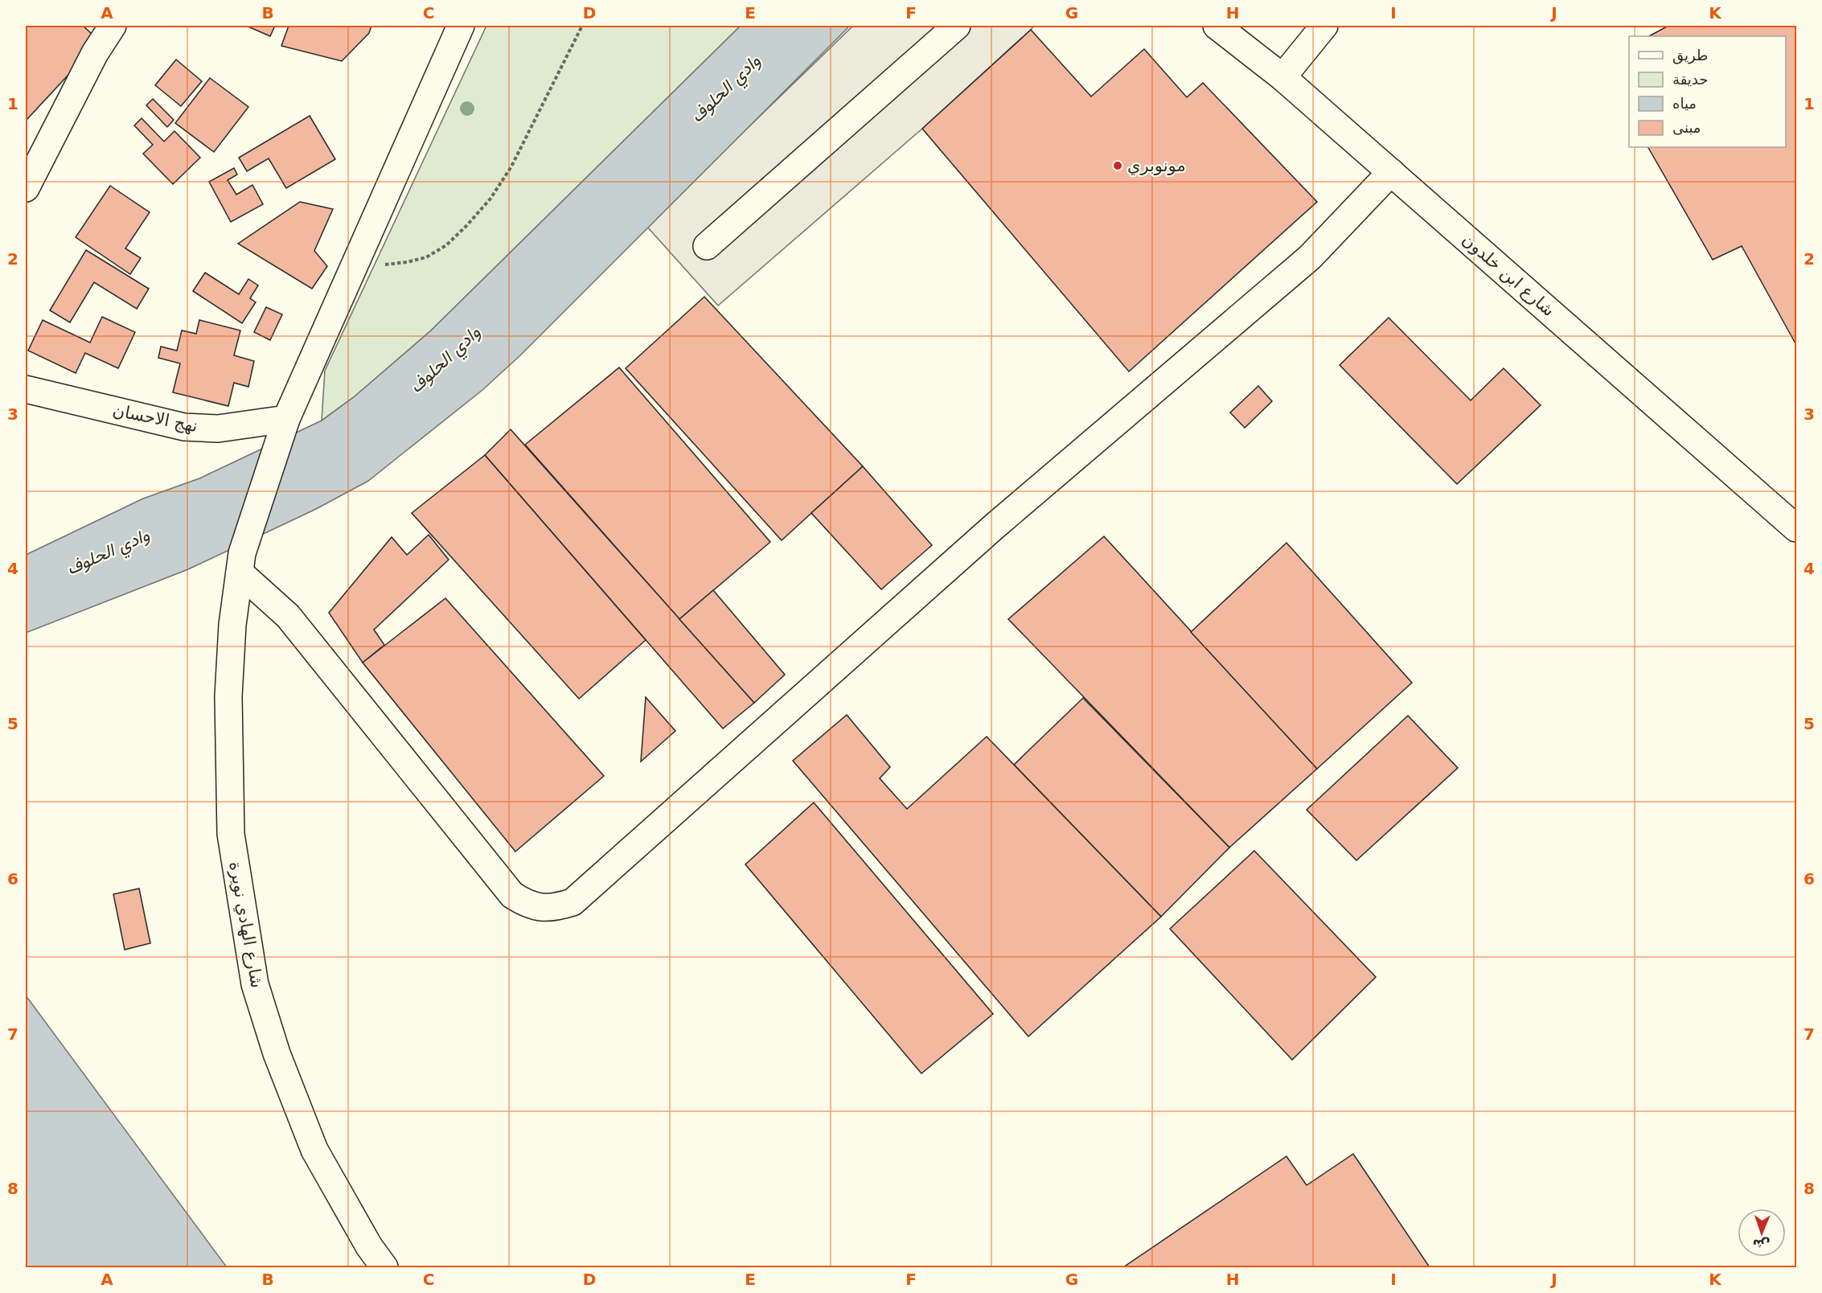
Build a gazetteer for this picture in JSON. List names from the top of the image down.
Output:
{
  "streets": {
    "main road": ["شارع ابن خلدون", "نهج الاحسان", "شارع الهادي نويرة"]
  },
  "crossings": [
    ["نهج الاحسان", "شارع الهادي نويرة"]
  ],
  "water": ["وادي الحلوف"],
  "places": ["مونوبري"],
  "legend": [
    "طريق",
    "حديقة",
    "مياه",
    "مبنى"
  ],
  "north": "bottom",
  "grid": {
    "columns": [
      "A",
      "B",
      "C",
      "D",
      "E",
      "F",
      "G",
      "H",
      "I",
      "J",
      "K"
    ],
    "rows": [
      "1",
      "2",
      "3",
      "4",
      "5",
      "6",
      "7",
      "8"
    ]
  }
}
